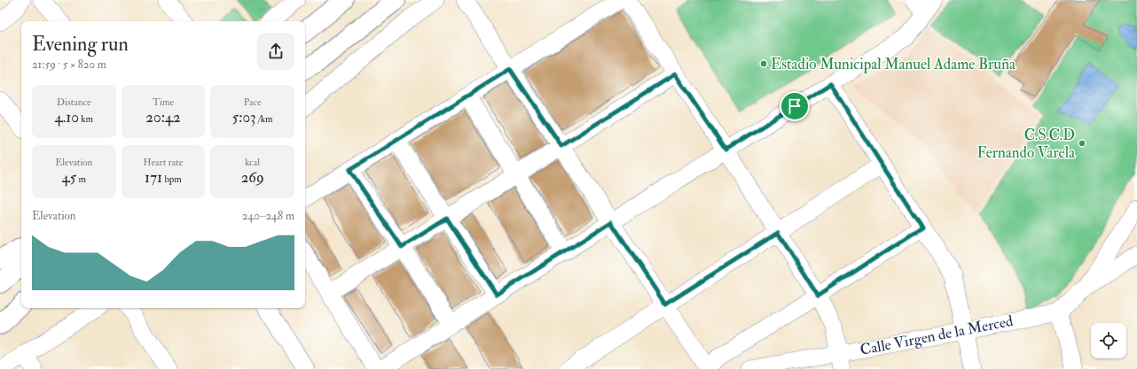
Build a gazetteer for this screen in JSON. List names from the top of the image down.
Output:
{
  "streets": {
    "street": ["Calle Virgen de la Merced"]
  },
  "places": ["Estadio Municipal Manuel Adame Bruña", "C.S.C.D Fernando Varela"],
  "page": {
    "heading": ["Evening run", "21:59 · 5 × 820 m"],
    "stats": [
      ["Distance", "4.10 km"],
      ["Time", "20:42"],
      ["Pace", "5:03 /km"],
      ["Elevation", "45 m"],
      ["Heart rate", "171 bpm"],
      ["kcal", "269"]
    ],
    "chart": ["Elevation", "240–248 m"]
  }
}
